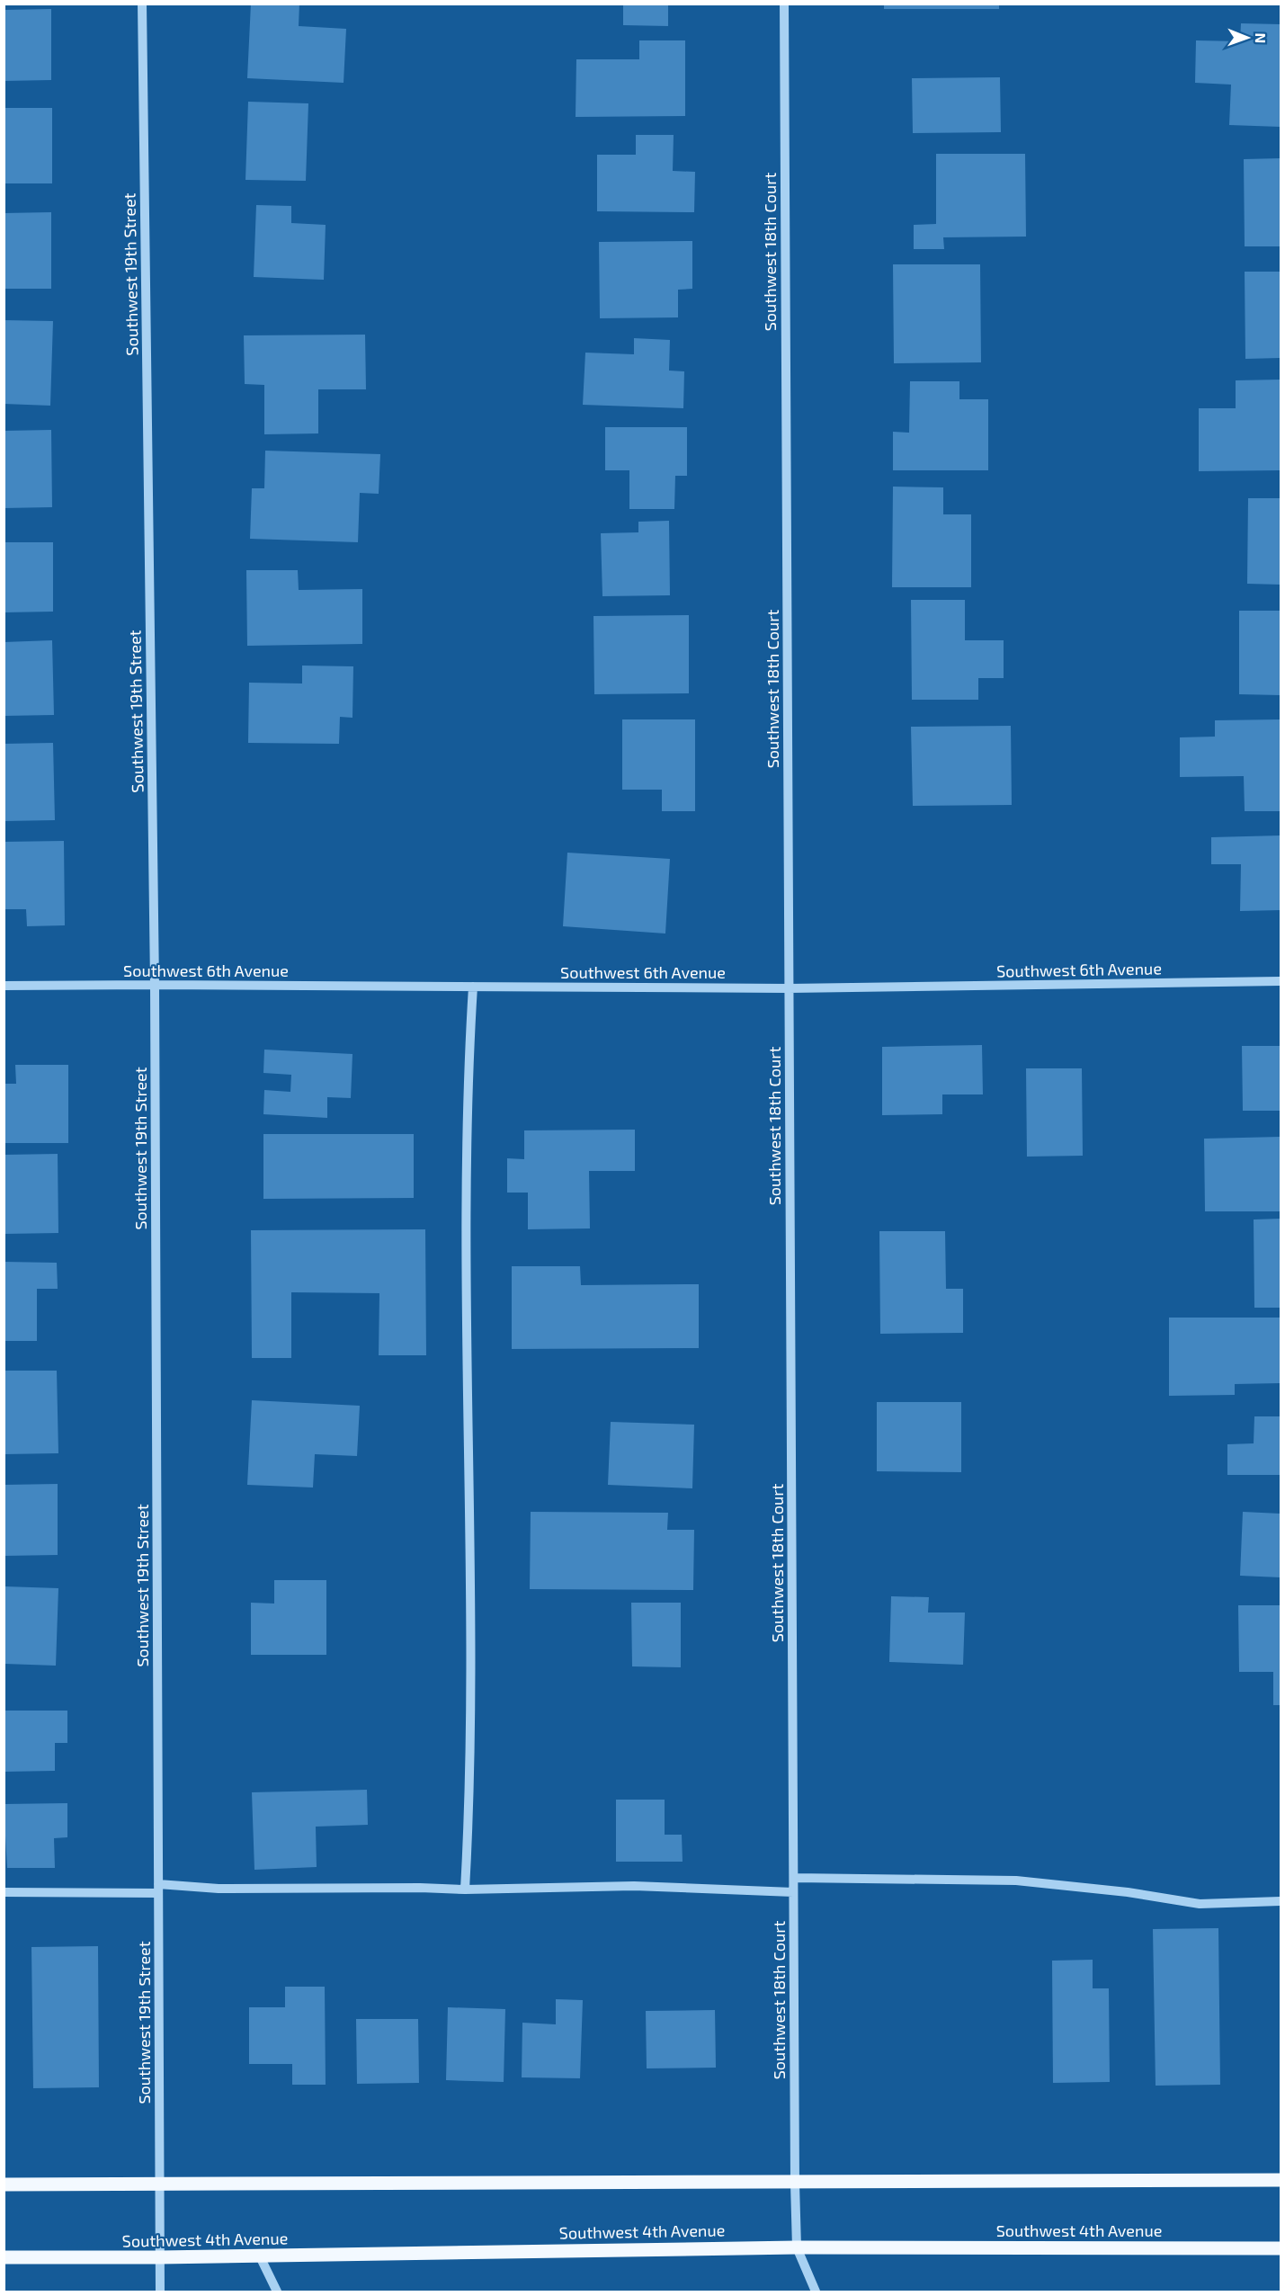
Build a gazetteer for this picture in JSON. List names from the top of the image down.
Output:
{
  "streets": {
    "main road": ["Southwest 4th Avenue"],
    "street": ["Southwest 18th Court", "Southwest 19th Street", "Southwest 6th Avenue"]
  },
  "crossings": [
    ["Southwest 18th Court", "Southwest 6th Avenue"],
    ["Southwest 18th Court", "Southwest 4th Avenue"],
    ["Southwest 19th Street", "Southwest 6th Avenue"],
    ["Southwest 19th Street", "Southwest 4th Avenue"]
  ],
  "north": "right"
}
